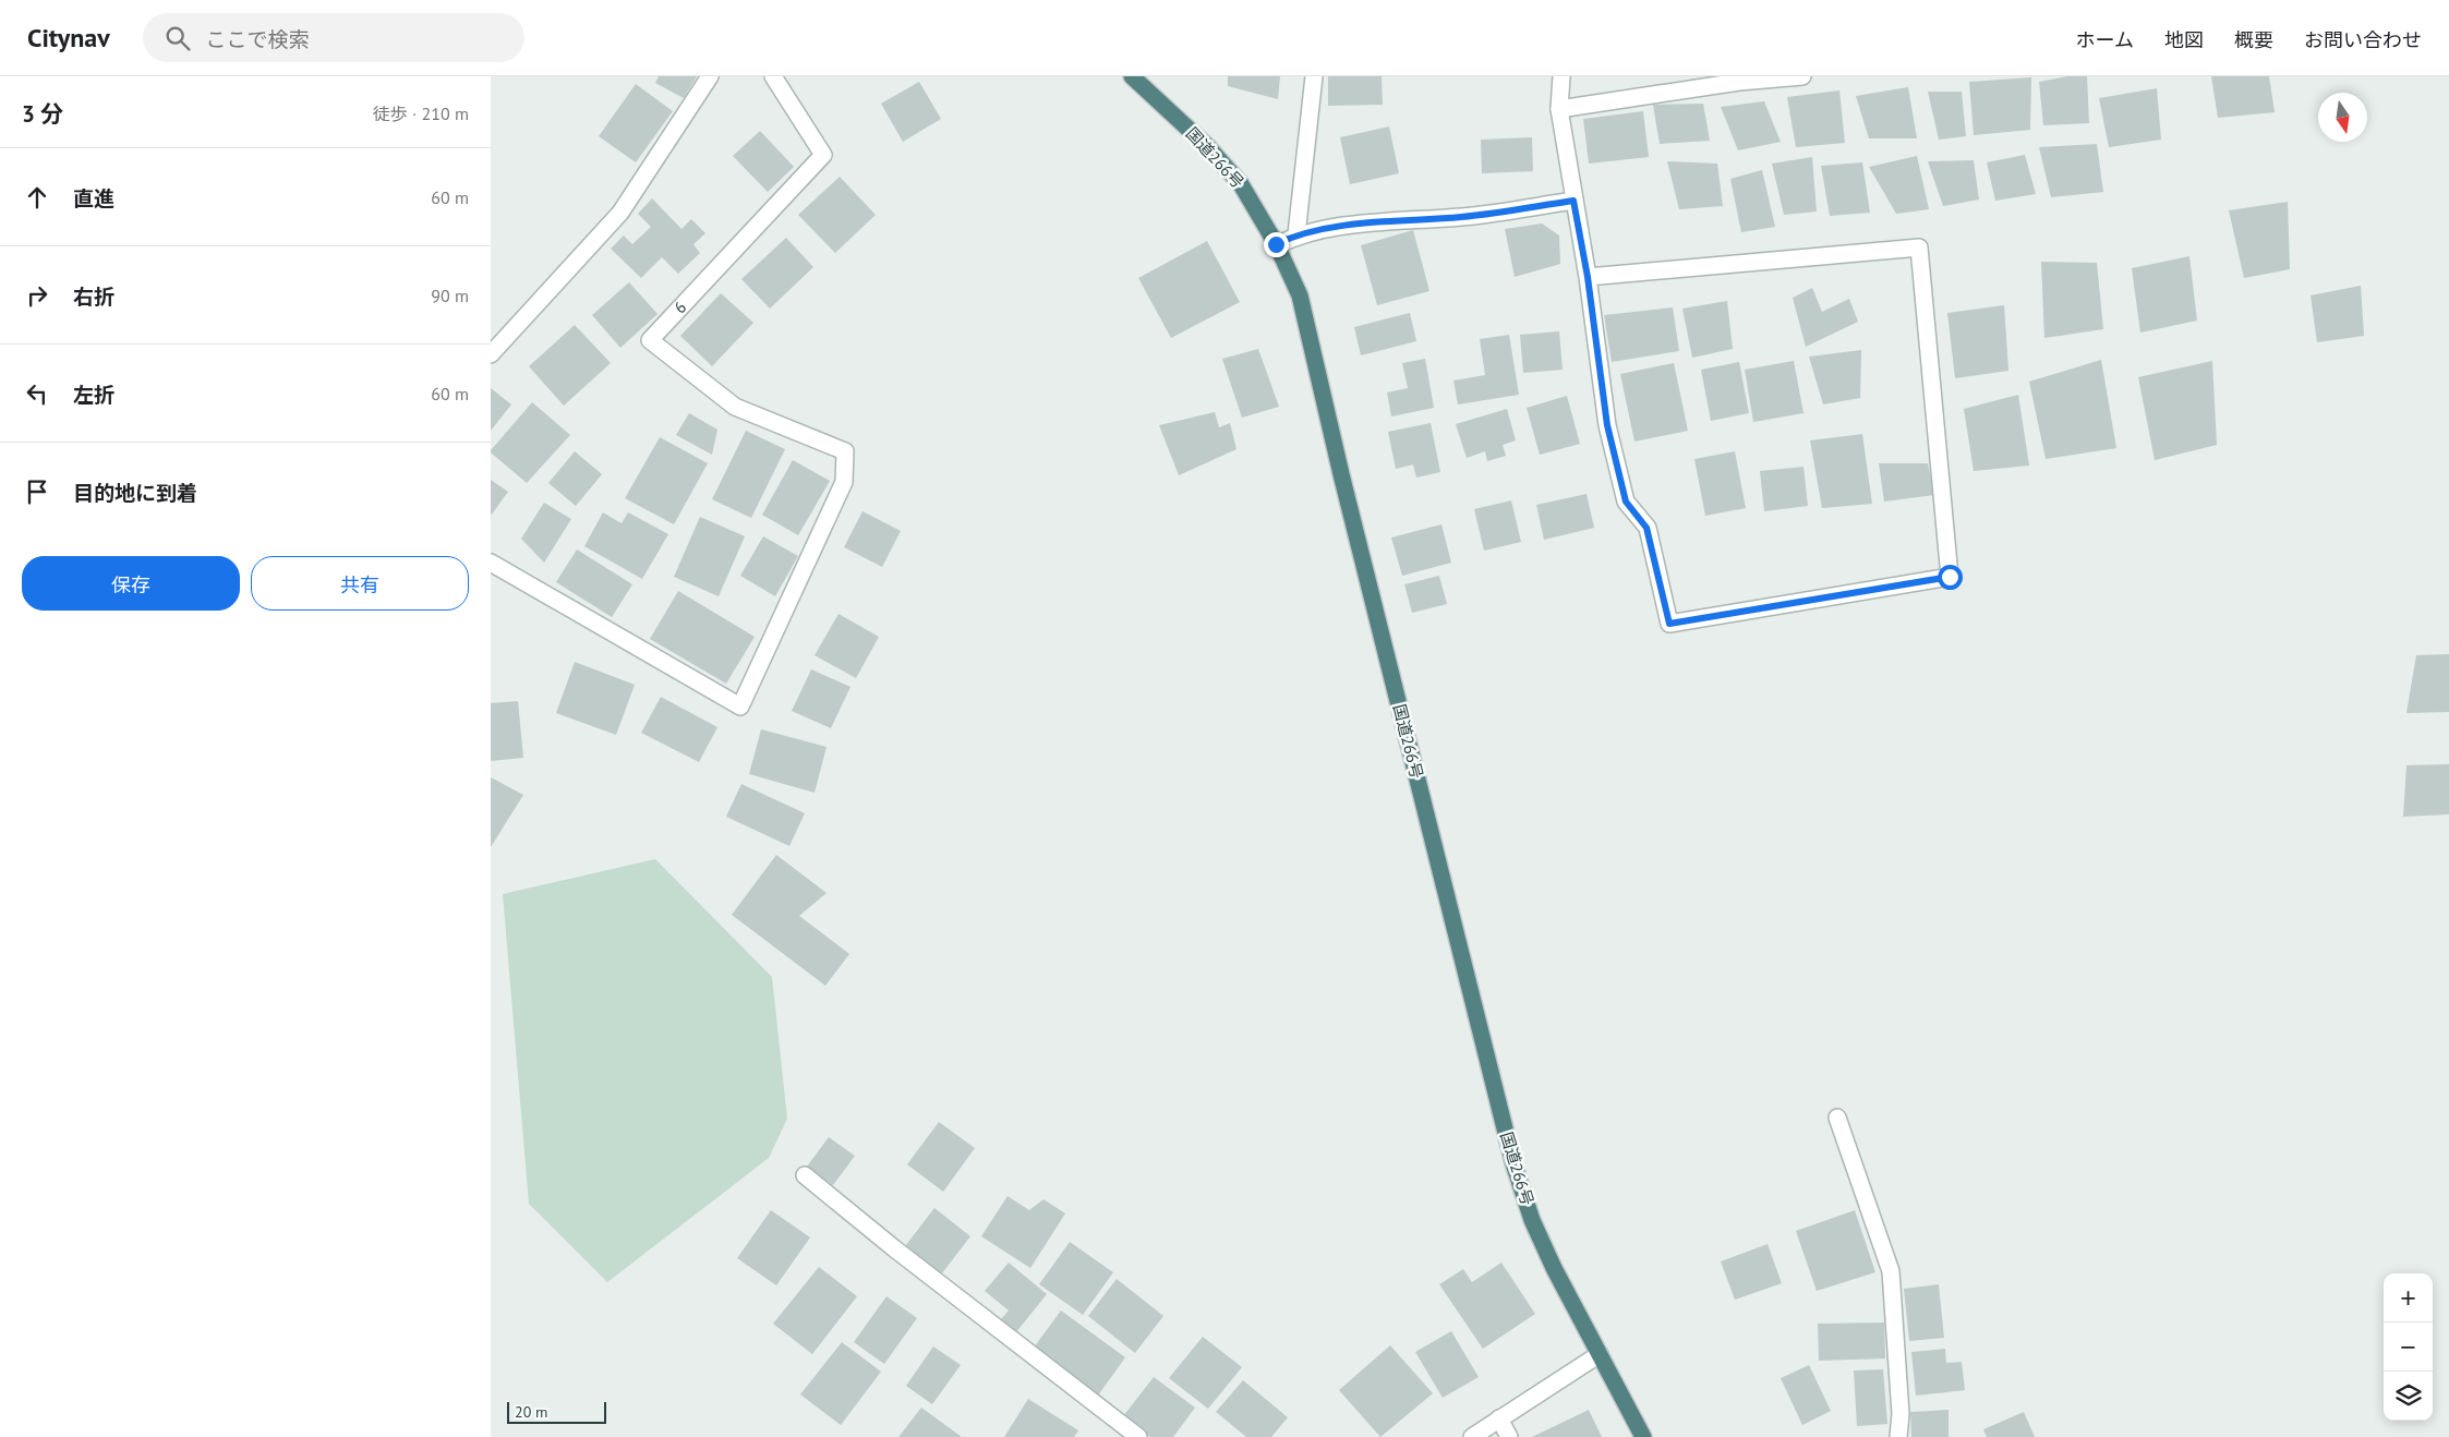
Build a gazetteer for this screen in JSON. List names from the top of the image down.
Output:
{
  "streets": {
    "highway": ["国道266号"],
    "street": ["6"]
  },
  "scale_bar": "20 m",
  "north": "bottom",
  "page": {
    "header": "Citynav",
    "search": "ここで検索",
    "nav": [
      "ホーム",
      "地図",
      "概要",
      "お問い合わせ"
    ],
    "heading": ["3 分", "徒歩 · 210 m"],
    "list": [
      ["直進", "60 m"],
      ["右折", "90 m"],
      ["左折", "60 m"],
      "目的地に到着"
    ],
    "buttons": ["保存", "共有"],
    "map_buttons": ["+", "−"],
    "scale": "20 m"
  }
}
